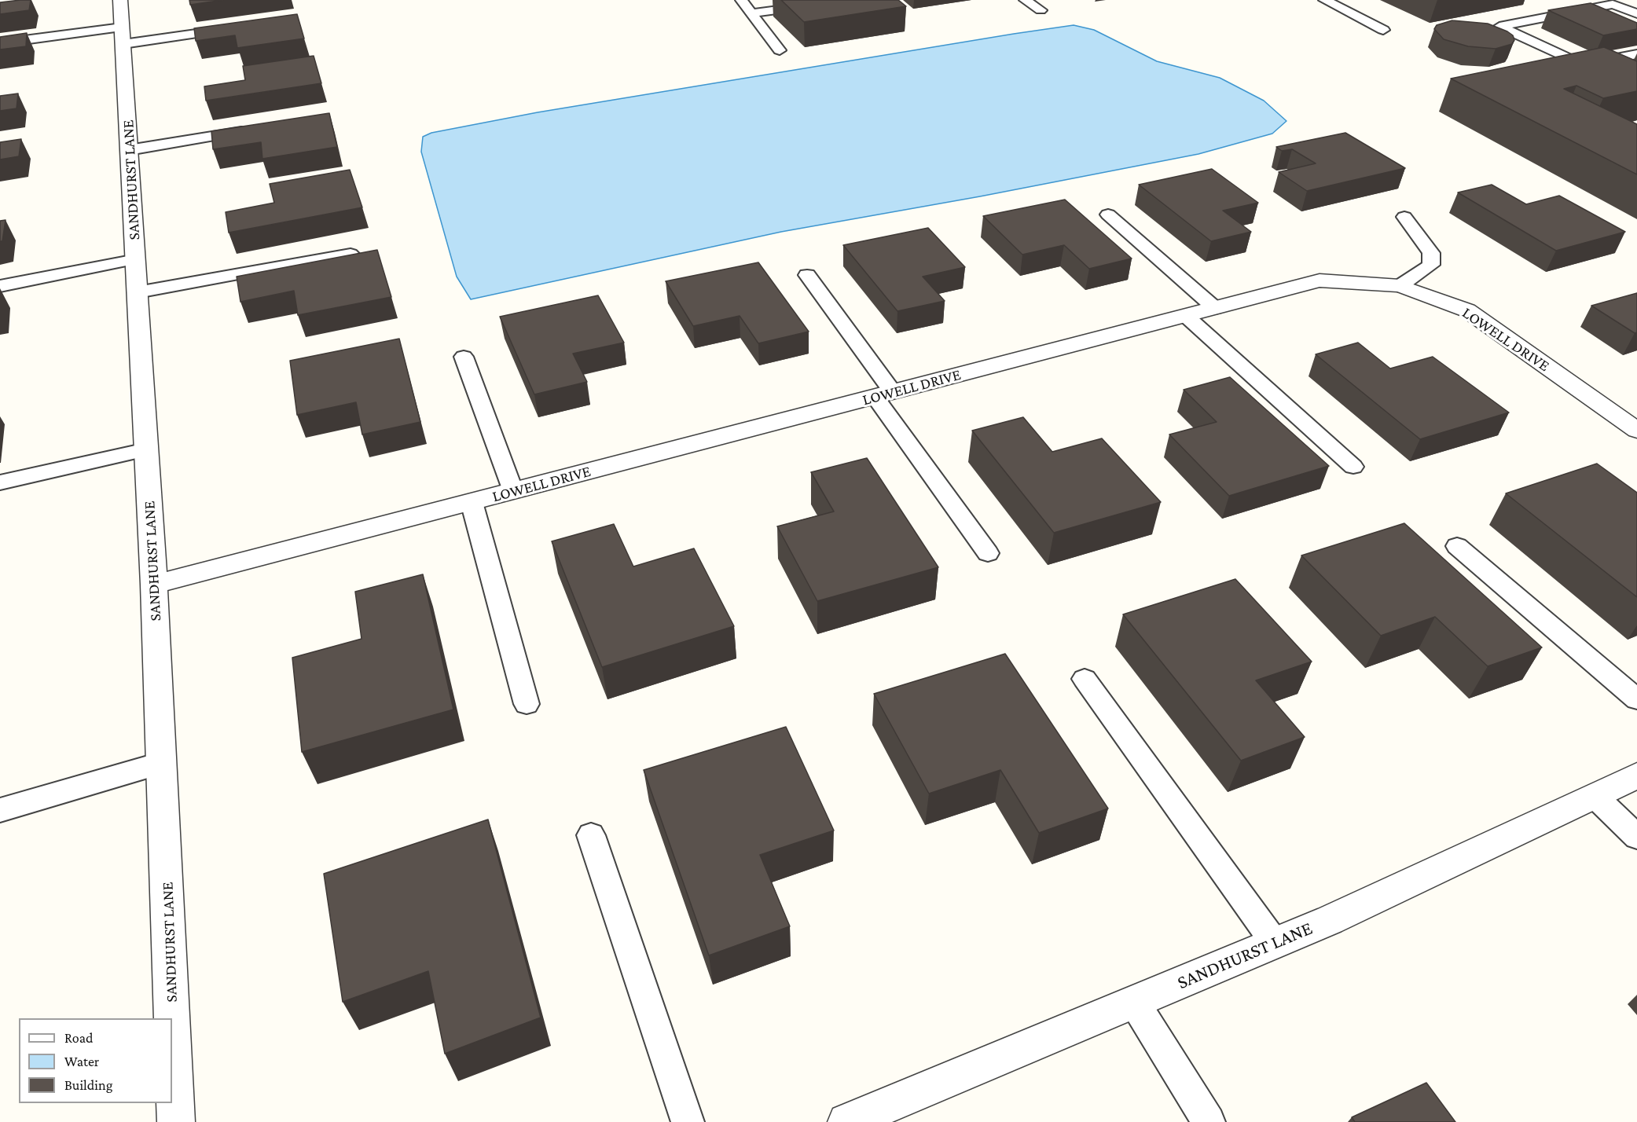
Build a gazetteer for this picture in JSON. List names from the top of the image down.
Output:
{
  "streets": {
    "street": ["SANDHURST LANE", "LOWELL DRIVE"]
  },
  "crossings": [
    ["SANDHURST LANE", "LOWELL DRIVE"]
  ],
  "legend": ["Road", "Water", "Building"]
}
